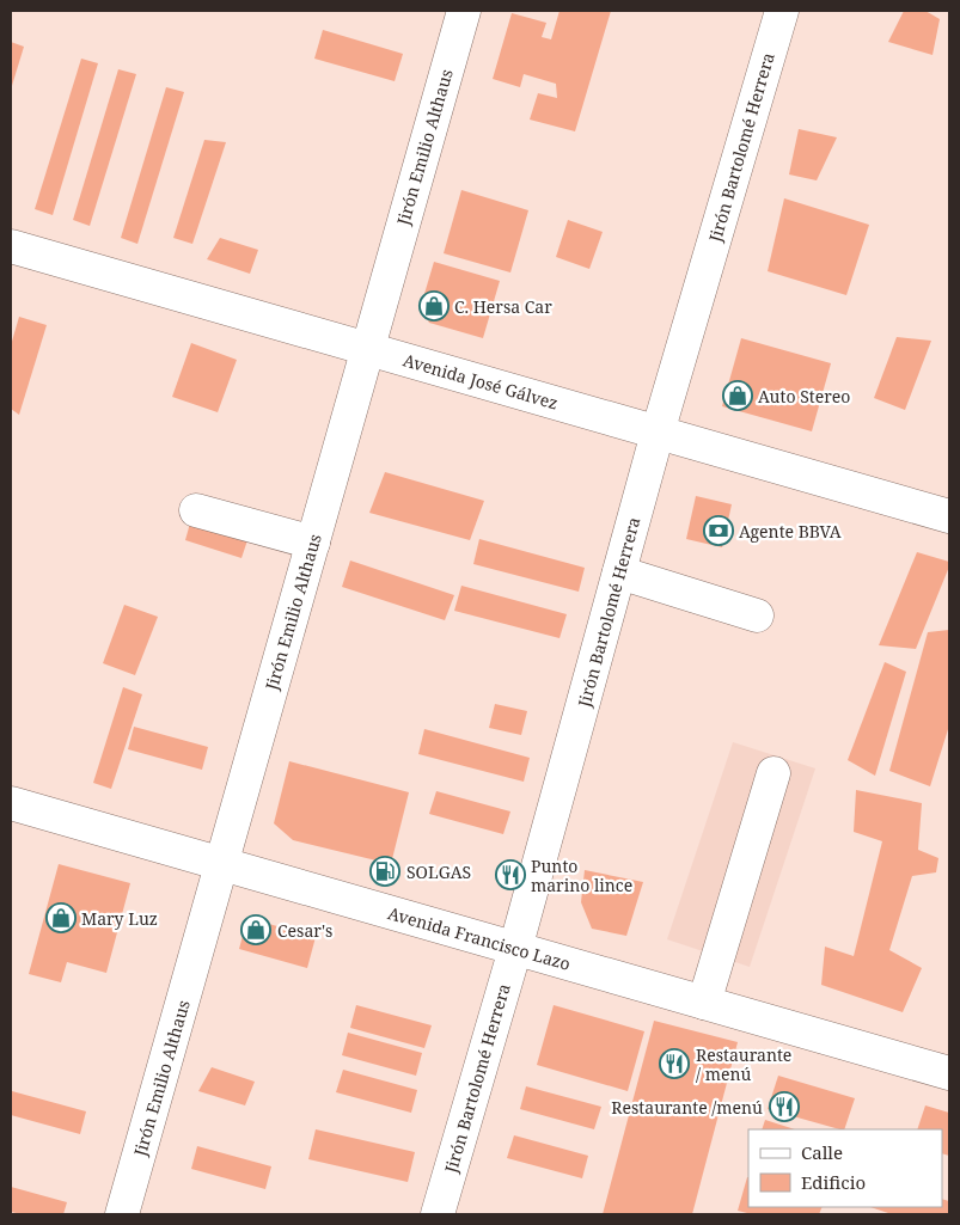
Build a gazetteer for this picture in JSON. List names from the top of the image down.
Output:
{
  "streets": {
    "street": [
      "Jirón Emilio Althaus",
      "Jirón Bartolomé Herrera",
      "Avenida José Gálvez",
      "Avenida Francisco Lazo"
    ]
  },
  "crossings": [
    ["Jirón Emilio Althaus", "Avenida José Gálvez"],
    ["Jirón Emilio Althaus", "Avenida Francisco Lazo"],
    ["Jirón Bartolomé Herrera", "Avenida José Gálvez"],
    ["Jirón Bartolomé Herrera", "Avenida Francisco Lazo"]
  ],
  "places": {
    "shop": [
      "C. Hersa Car",
      "Auto Stereo",
      "Mary Luz",
      "Cesar's"
    ],
    "bank": ["Agente BBVA"],
    "fuel station": ["SOLGAS"],
    "restaurant": ["Punto marino lince", "Restaurante / menú", "Restaurante /menú"]
  },
  "legend": ["Calle", "Edificio"]
}
